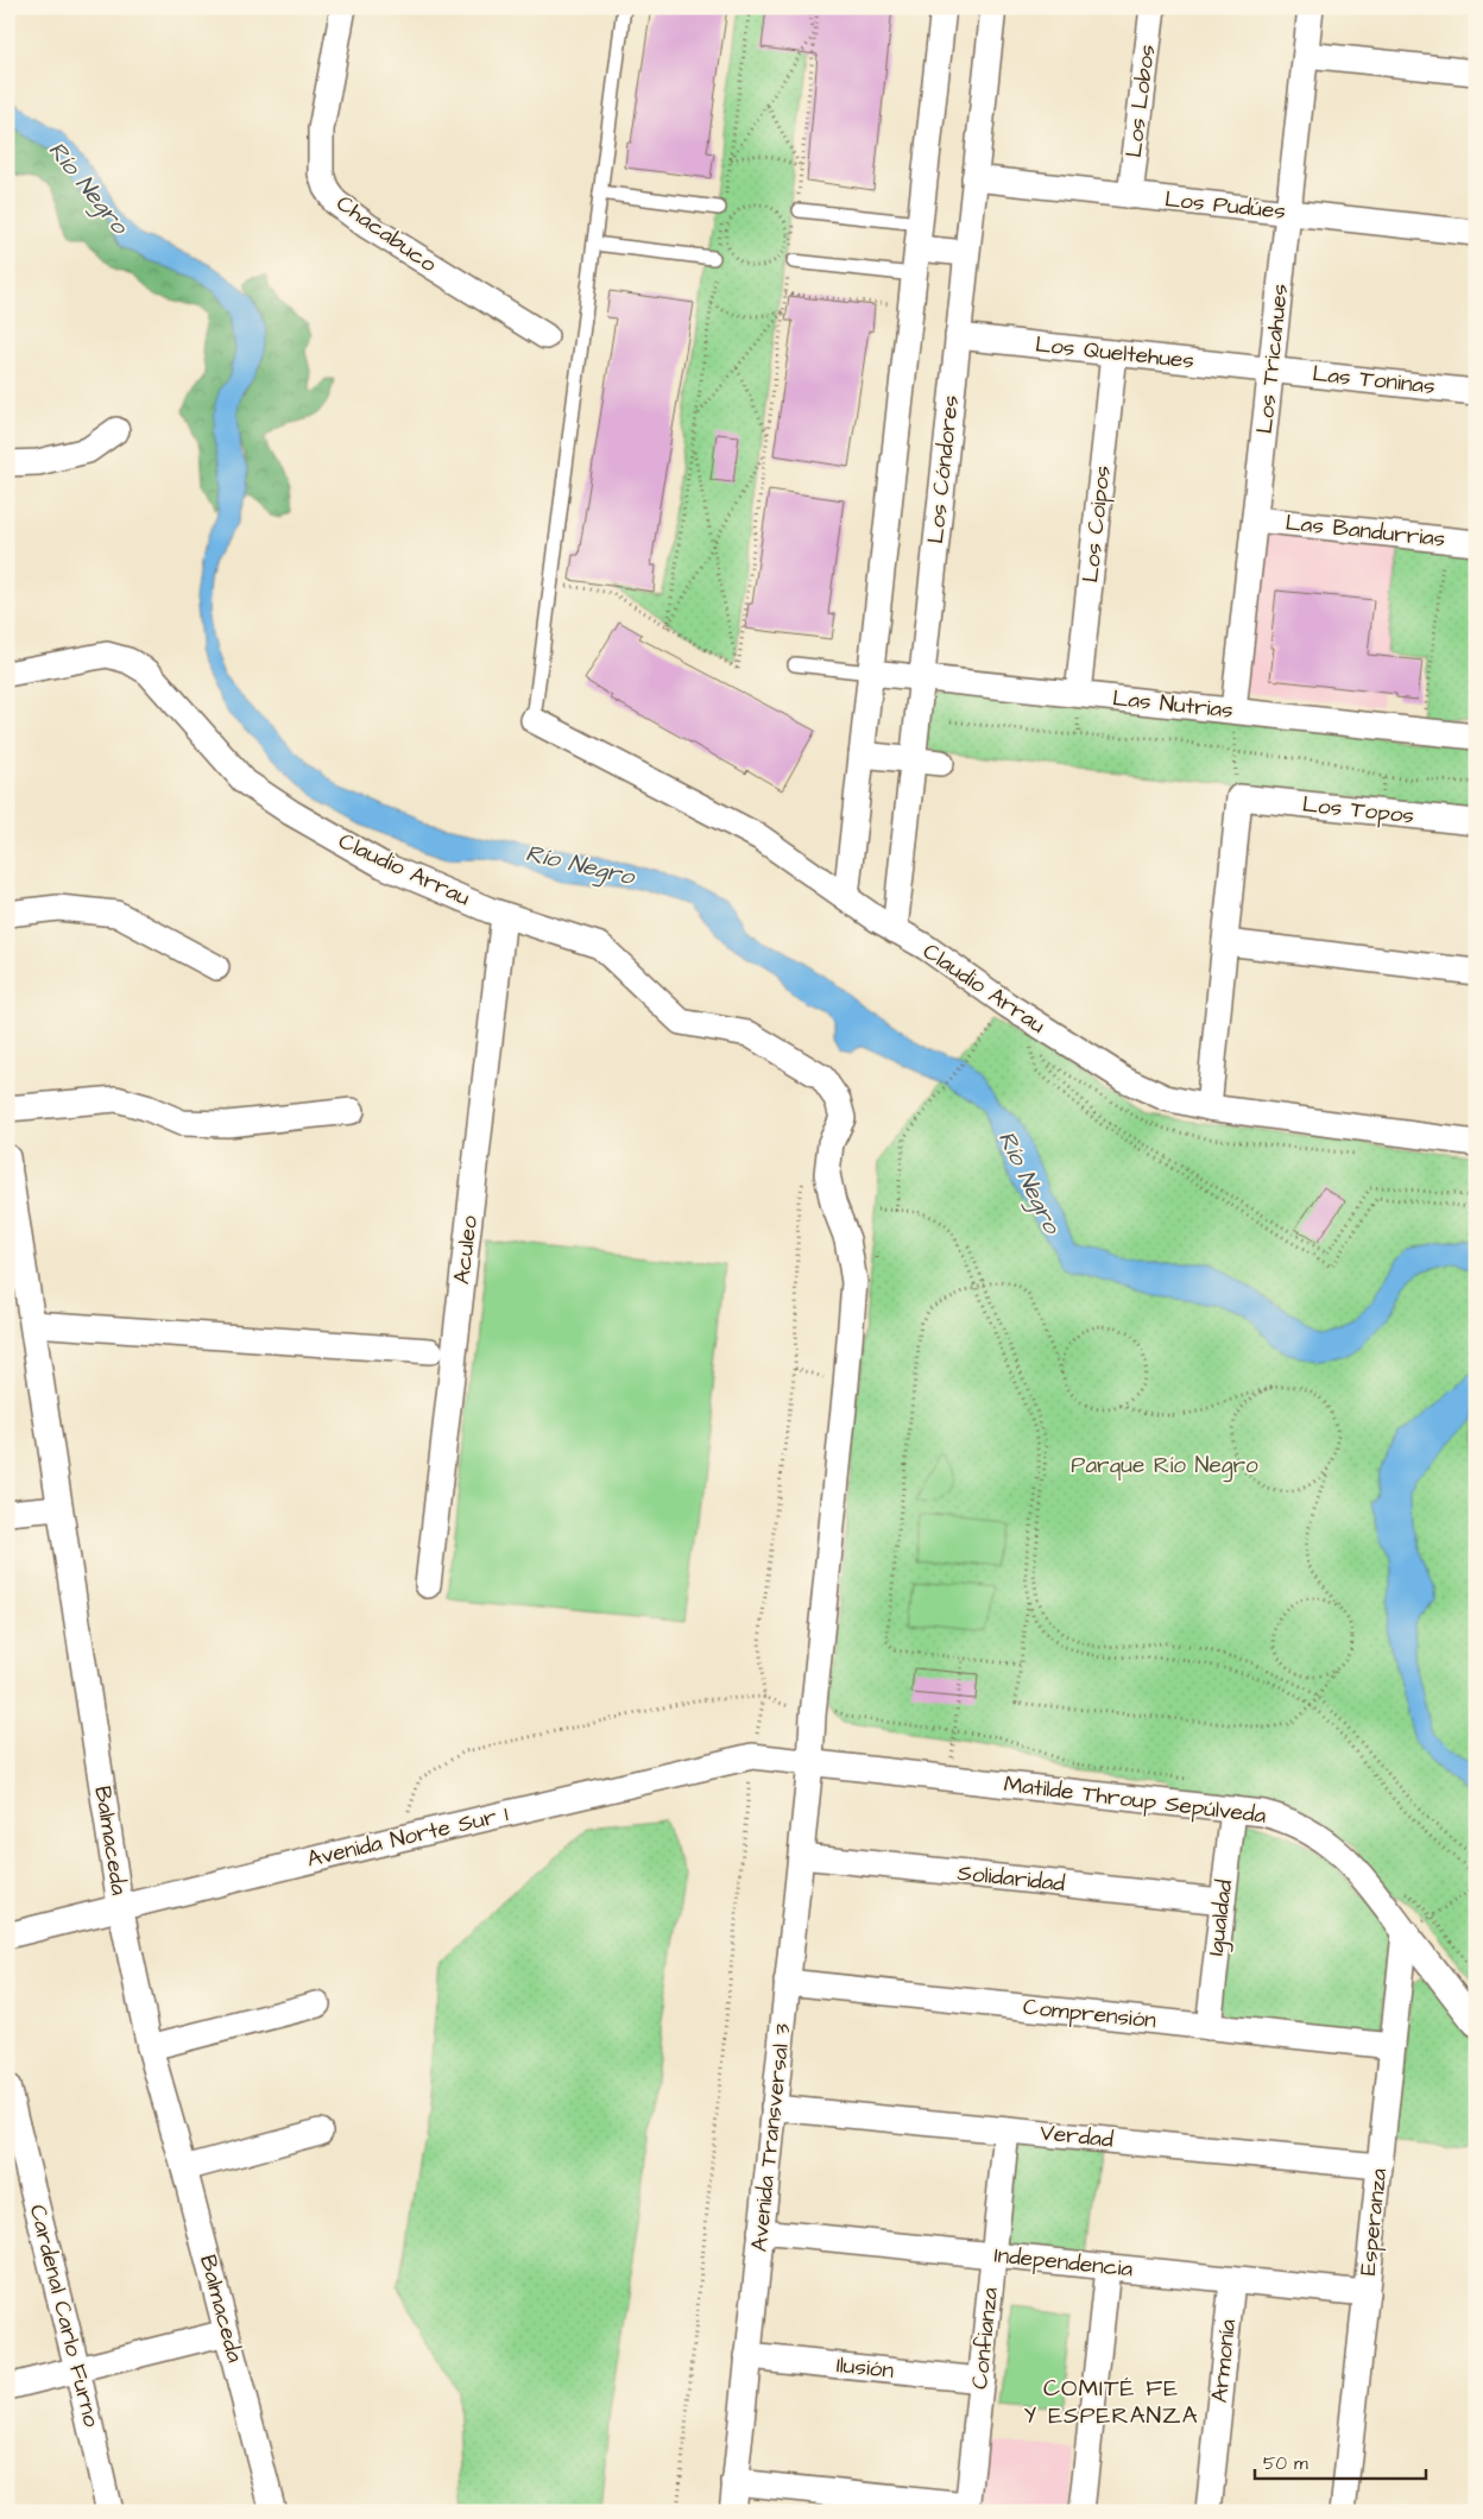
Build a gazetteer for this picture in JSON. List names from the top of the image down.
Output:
{
  "streets": {
    "street": [
      "Los Lobos",
      "Los Pudúes",
      "Chacabuco",
      "Los Queltehues",
      "Los Tricahues",
      "Las Toninas",
      "Los Cóndores",
      "Los Coipos",
      "Las Bandurrias",
      "Las Nutrias",
      "Los Topos",
      "Claudio Arrau",
      "Aculeo",
      "Matilde Throup Sepúlveda",
      "Avenida Norte Sur 1",
      "Balmaceda",
      "Solidaridad",
      "Igualdad",
      "Comprensión",
      "Verdad",
      "Avenida Transversal 3",
      "Esperanza",
      "Independencia",
      "Cardenal Carlo Furno",
      "Confianza",
      "Armonía",
      "Ilusión"
    ]
  },
  "crossings": [
    ["Los Lobos", "Los Pudúes"],
    ["Los Pudúes", "Los Tricahues"],
    ["Los Pudúes", "Los Cóndores"],
    ["Los Queltehues", "Los Tricahues"],
    ["Los Queltehues", "Las Toninas"],
    ["Los Queltehues", "Los Cóndores"],
    ["Los Queltehues", "Los Coipos"],
    ["Los Tricahues", "Las Toninas"],
    ["Los Tricahues", "Las Bandurrias"],
    ["Los Tricahues", "Las Nutrias"],
    ["Los Cóndores", "Las Nutrias"],
    ["Los Cóndores", "Claudio Arrau"],
    ["Los Coipos", "Las Nutrias"],
    ["Claudio Arrau", "Aculeo"],
    ["Claudio Arrau", "Avenida Transversal 3"],
    ["Matilde Throup Sepúlveda", "Avenida Norte Sur 1"],
    ["Matilde Throup Sepúlveda", "Igualdad"],
    ["Matilde Throup Sepúlveda", "Avenida Transversal 3"],
    ["Matilde Throup Sepúlveda", "Esperanza"],
    ["Avenida Norte Sur 1", "Balmaceda"],
    ["Avenida Norte Sur 1", "Avenida Transversal 3"],
    ["Solidaridad", "Igualdad"],
    ["Solidaridad", "Avenida Transversal 3"],
    ["Igualdad", "Comprensión"],
    ["Comprensión", "Avenida Transversal 3"],
    ["Comprensión", "Esperanza"],
    ["Verdad", "Avenida Transversal 3"],
    ["Verdad", "Esperanza"],
    ["Verdad", "Confianza"],
    ["Avenida Transversal 3", "Independencia"],
    ["Avenida Transversal 3", "Ilusión"],
    ["Esperanza", "Independencia"],
    ["Independencia", "Confianza"],
    ["Independencia", "Armonía"],
    ["Confianza", "Ilusión"]
  ],
  "districts": ["COMITÉ FE Y ESPERANZA"],
  "water": ["Río Negro"],
  "parks": ["Parque Río Negro"],
  "scale_bar": "50 m"
}
